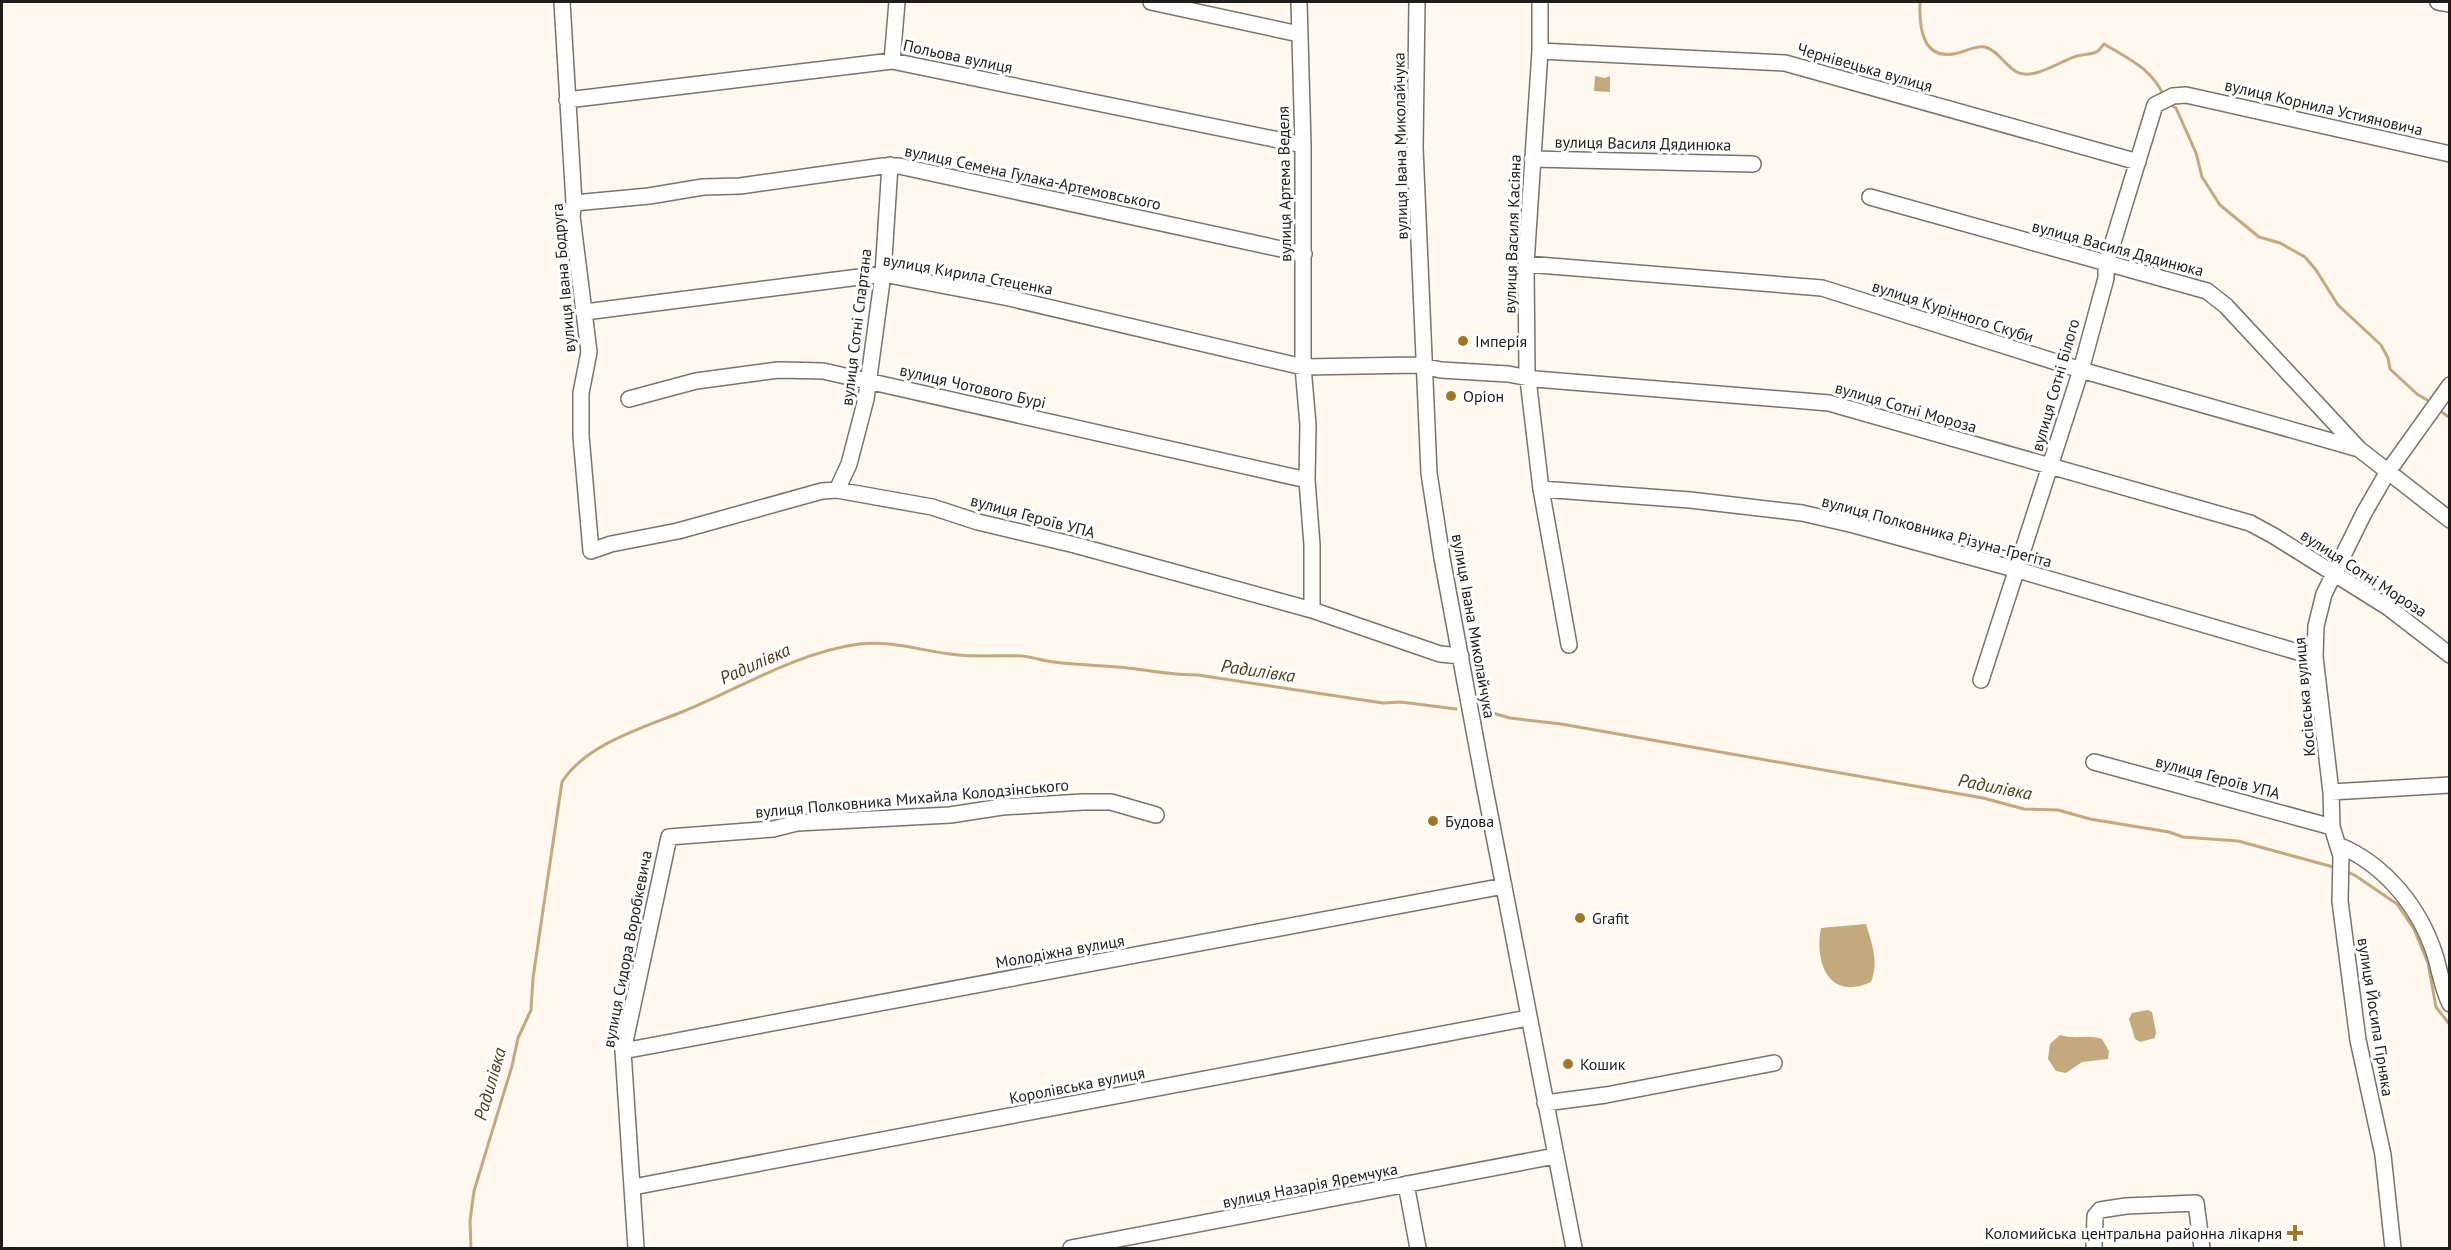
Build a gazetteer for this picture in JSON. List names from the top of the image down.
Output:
{
  "streets": {
    "street": [
      "Польова вулиця",
      "Чернівецька вулиця",
      "вулиця Корнила Устияновича",
      "вулиця Василя Дядинюка",
      "вулиця Івана Миколайчука",
      "вулиця Семена Гулака-Артемовського",
      "вулиця Артема Веделя",
      "вулиця Василя Касіяна",
      "вулиця Кирила Стеценка",
      "вулиця Івана Бодруга",
      "вулиця Курінного Скуби",
      "вулиця Сотні Спартана",
      "вулиця Сотні Білого",
      "вулиця Чотового Бурі",
      "вулиця Сотні Мороза",
      "вулиця Героїв УПА",
      "вулиця Полковника Різуна-Грегіта",
      "Косівська вулиця",
      "вулиця Полковника Михайла Колодзінського",
      "вулиця Сидора Воробкевича",
      "Молодіжна вулиця",
      "вулиця Йосипа Гірняка",
      "Королівська вулиця",
      "вулиця Назарія Яремчука"
    ]
  },
  "crossings": [
    ["Польова вулиця", "вулиця Артема Веделя"],
    ["Польова вулиця", "вулиця Івана Бодруга"],
    ["Чернівецька вулиця", "вулиця Василя Касіяна"],
    ["Чернівецька вулиця", "вулиця Сотні Білого"],
    ["вулиця Корнила Устияновича", "вулиця Сотні Білого"],
    ["вулиця Василя Дядинюка", "вулиця Василя Касіяна"],
    ["вулиця Василя Дядинюка", "вулиця Курінного Скуби"],
    ["вулиця Василя Дядинюка", "вулиця Сотні Білого"],
    ["вулиця Василя Дядинюка", "Косівська вулиця"],
    ["вулиця Івана Миколайчука", "вулиця Сотні Мороза"],
    ["вулиця Івана Миколайчука", "вулиця Героїв УПА"],
    ["вулиця Івана Миколайчука", "Молодіжна вулиця"],
    ["вулиця Івана Миколайчука", "Королівська вулиця"],
    ["вулиця Івана Миколайчука", "вулиця Назарія Яремчука"],
    ["вулиця Семена Гулака-Артемовського", "вулиця Артема Веделя"],
    ["вулиця Семена Гулака-Артемовського", "вулиця Івана Бодруга"],
    ["вулиця Семена Гулака-Артемовського", "вулиця Сотні Спартана"],
    ["вулиця Артема Веделя", "вулиця Кирила Стеценка"],
    ["вулиця Артема Веделя", "вулиця Чотового Бурі"],
    ["вулиця Артема Веделя", "вулиця Сотні Мороза"],
    ["вулиця Артема Веделя", "вулиця Героїв УПА"],
    ["вулиця Василя Касіяна", "вулиця Курінного Скуби"],
    ["вулиця Василя Касіяна", "вулиця Сотні Мороза"],
    ["вулиця Василя Касіяна", "вулиця Полковника Різуна-Грегіта"],
    ["вулиця Кирила Стеценка", "вулиця Івана Бодруга"],
    ["вулиця Кирила Стеценка", "вулиця Сотні Спартана"],
    ["вулиця Кирила Стеценка", "вулиця Сотні Мороза"],
    ["вулиця Івана Бодруга", "вулиця Героїв УПА"],
    ["вулиця Курінного Скуби", "вулиця Сотні Білого"],
    ["вулиця Сотні Спартана", "вулиця Чотового Бурі"],
    ["вулиця Сотні Спартана", "вулиця Героїв УПА"],
    ["вулиця Сотні Білого", "вулиця Сотні Мороза"],
    ["вулиця Сотні Білого", "вулиця Полковника Різуна-Грегіта"],
    ["вулиця Сотні Мороза", "Косівська вулиця"],
    ["вулиця Героїв УПА", "Косівська вулиця"],
    ["вулиця Героїв УПА", "вулиця Йосипа Гірняка"],
    ["вулиця Полковника Різуна-Грегіта", "Косівська вулиця"],
    ["Косівська вулиця", "вулиця Йосипа Гірняка"],
    ["вулиця Полковника Михайла Колодзінського", "вулиця Сидора Воробкевича"],
    ["вулиця Сидора Воробкевича", "Молодіжна вулиця"],
    ["вулиця Сидора Воробкевича", "Королівська вулиця"]
  ],
  "water": ["Радилівка"],
  "places": {
    "other": [
      "Імперія",
      "Оріон",
      "Будова",
      "Grafit",
      "Кошик"
    ],
    "health": ["Коломийська центральна районна лікарня"]
  }
}
